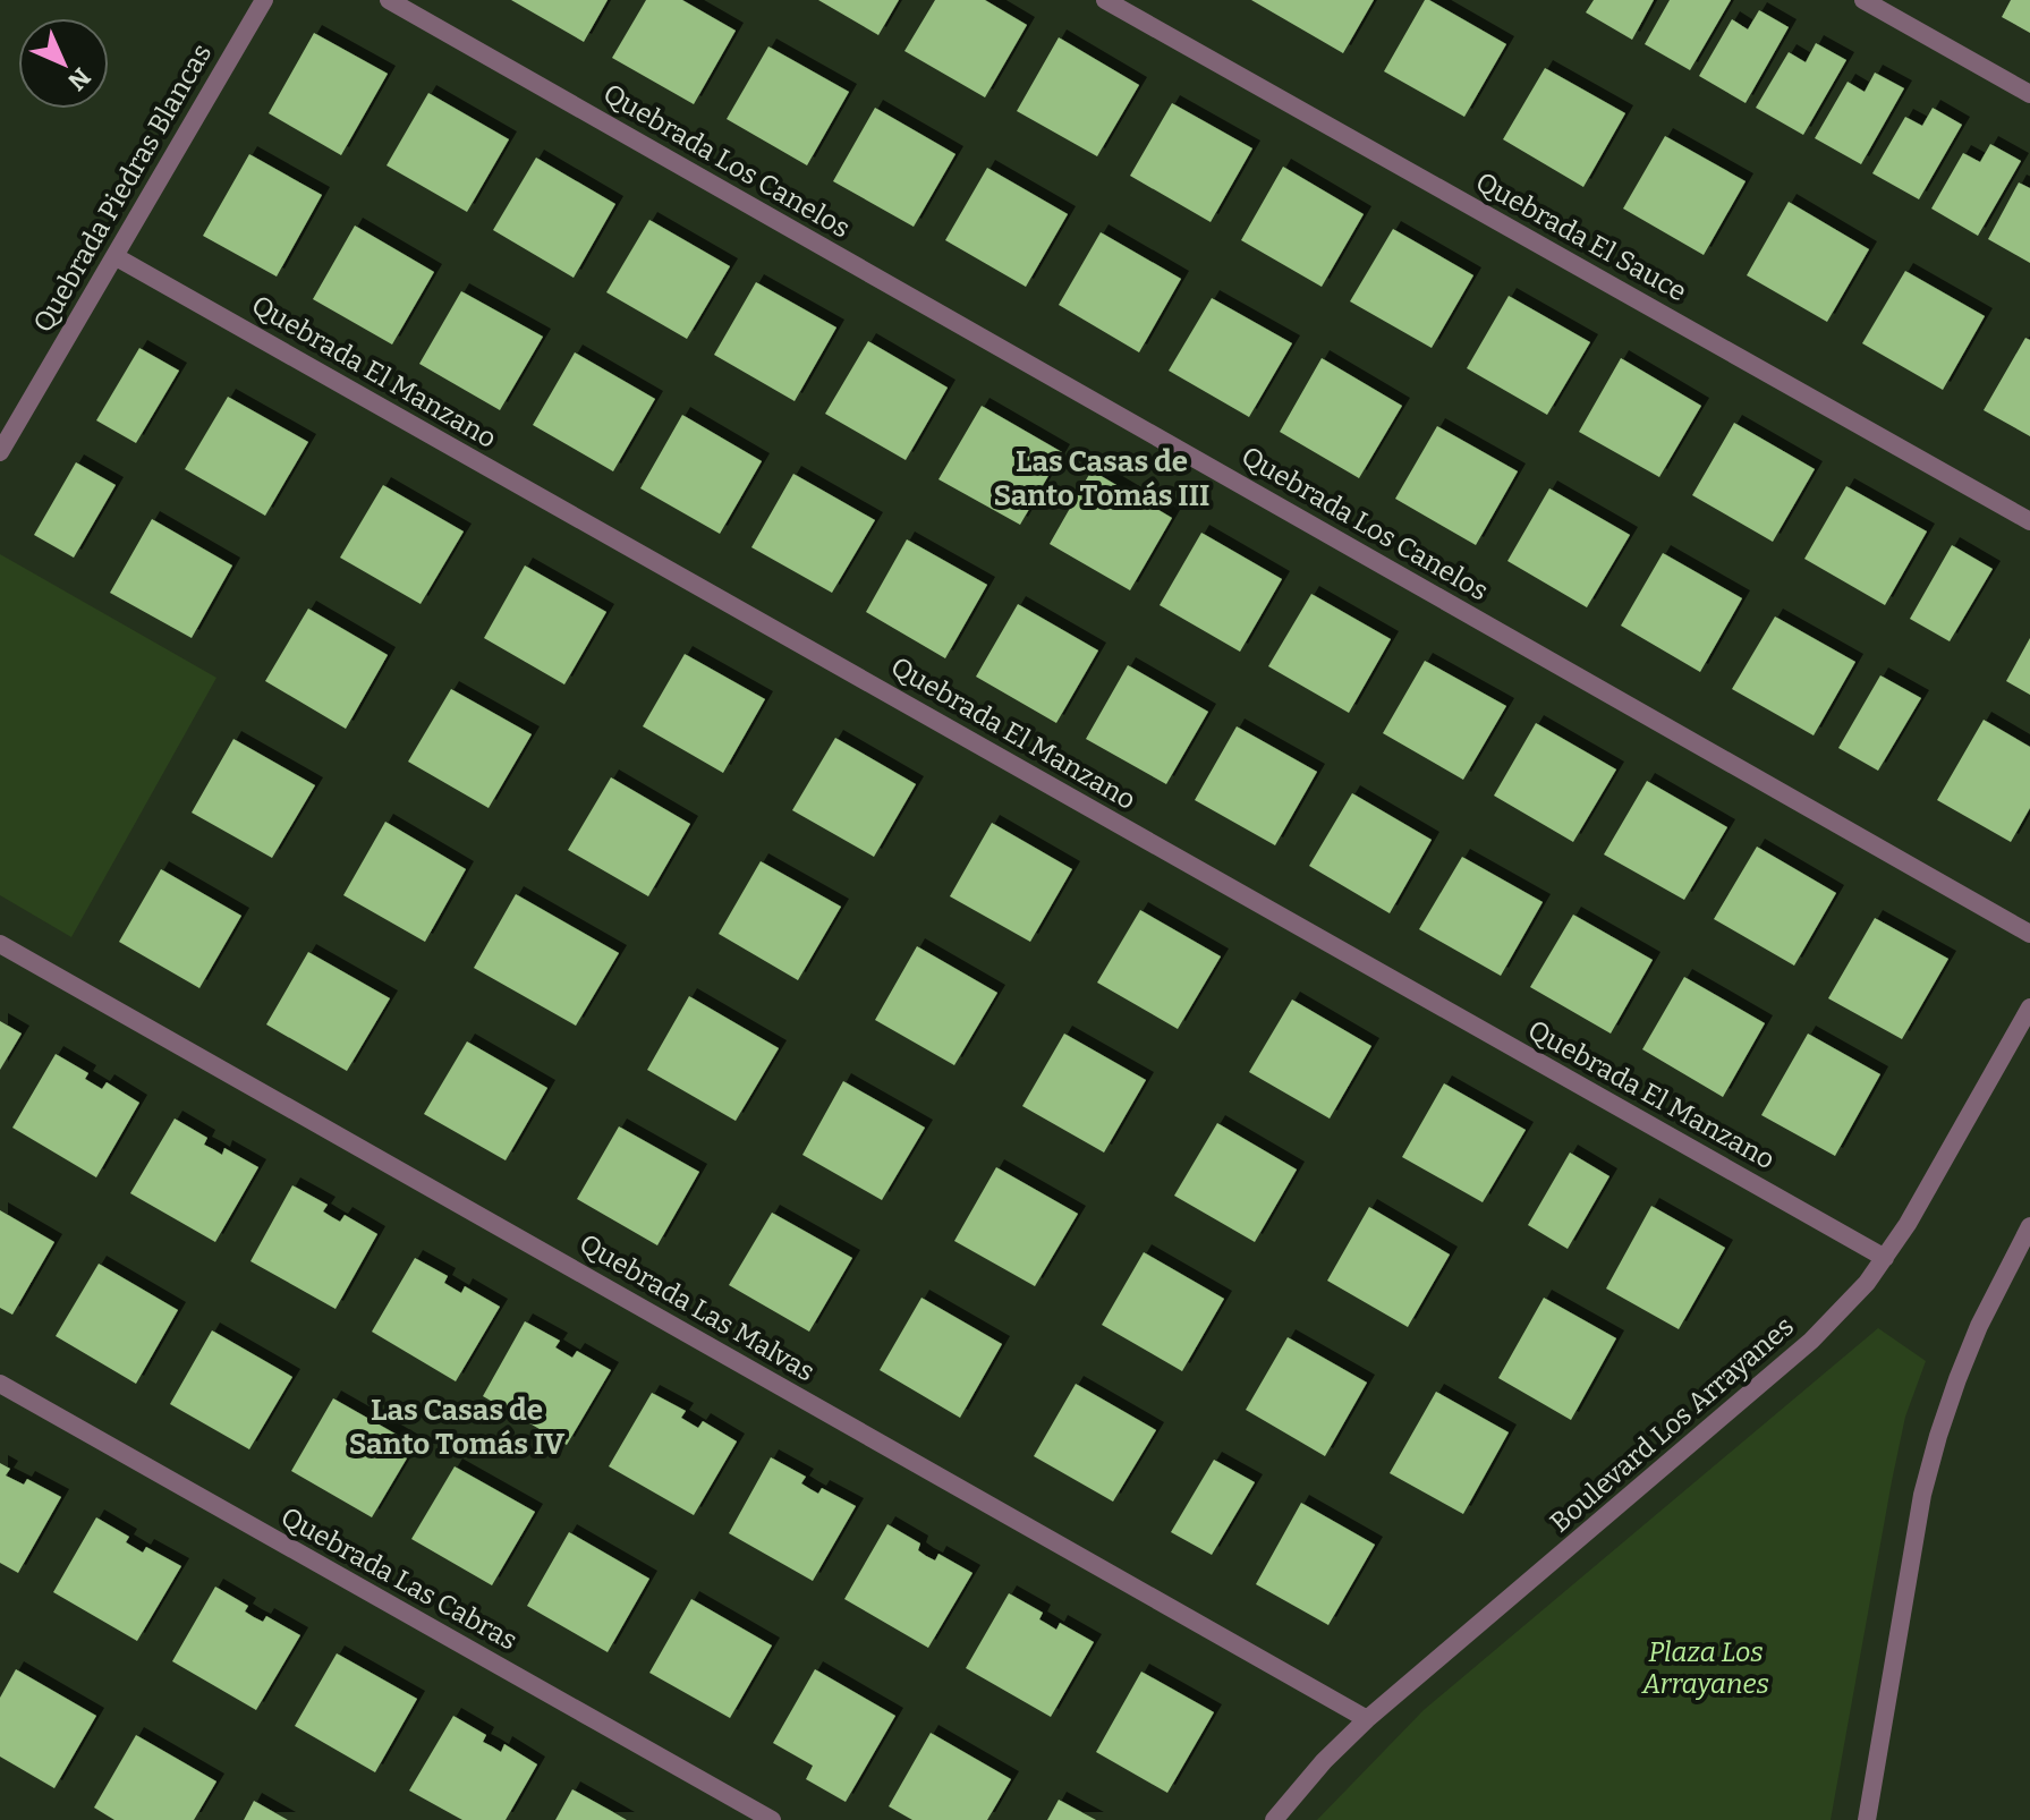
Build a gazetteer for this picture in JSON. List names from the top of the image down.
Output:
{
  "streets": {
    "street": [
      "Quebrada Los Canelos",
      "Quebrada Piedras Blancas",
      "Quebrada El Sauce",
      "Quebrada El Manzano",
      "Quebrada Las Malvas",
      "Boulevard Los Arrayanes",
      "Quebrada Las Cabras"
    ]
  },
  "crossings": [
    ["Quebrada Piedras Blancas", "Quebrada El Manzano"],
    ["Quebrada El Manzano", "Boulevard Los Arrayanes"],
    ["Quebrada Las Malvas", "Boulevard Los Arrayanes"]
  ],
  "districts": ["Las Casas de Santo Tomás III", "Las Casas de Santo Tomás IV"],
  "parks": ["Plaza Los Arrayanes"],
  "north": "bottom right"
}
